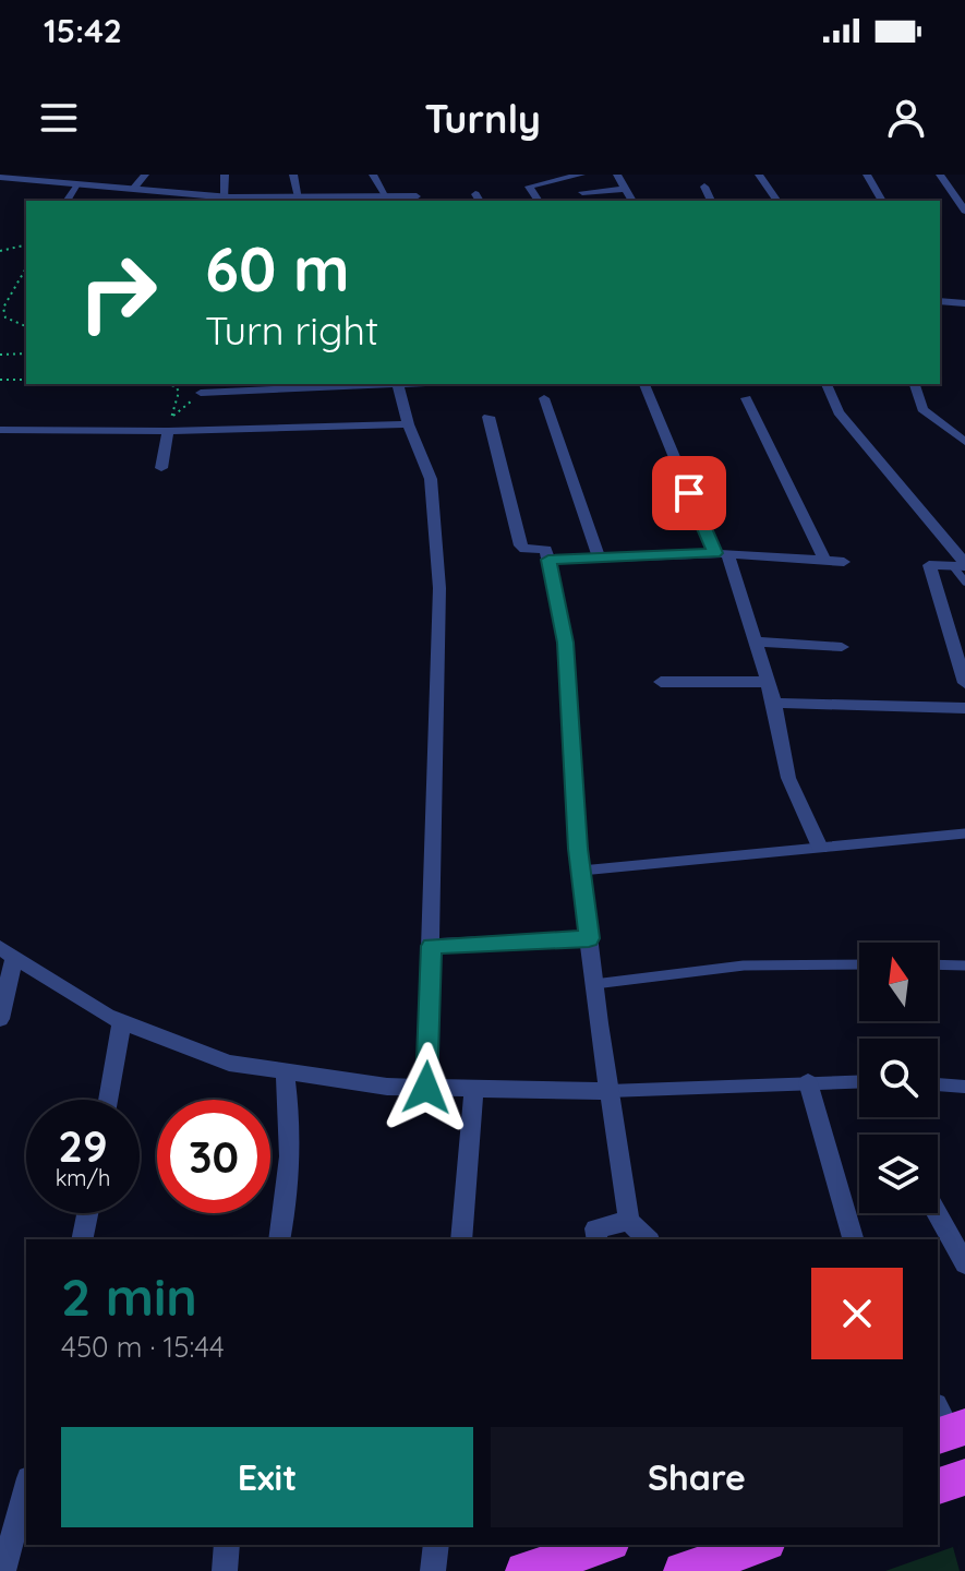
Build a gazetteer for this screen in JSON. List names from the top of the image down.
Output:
{
  "north": "top",
  "page": {
    "status": "15:42",
    "header": "Turnly",
    "turn": ["60 m", "Turn right"],
    "speed": "29 km/h",
    "limit": "30",
    "heading": ["2 min", "450 m · 15:44"],
    "buttons": ["Exit", "Share"]
  }
}
